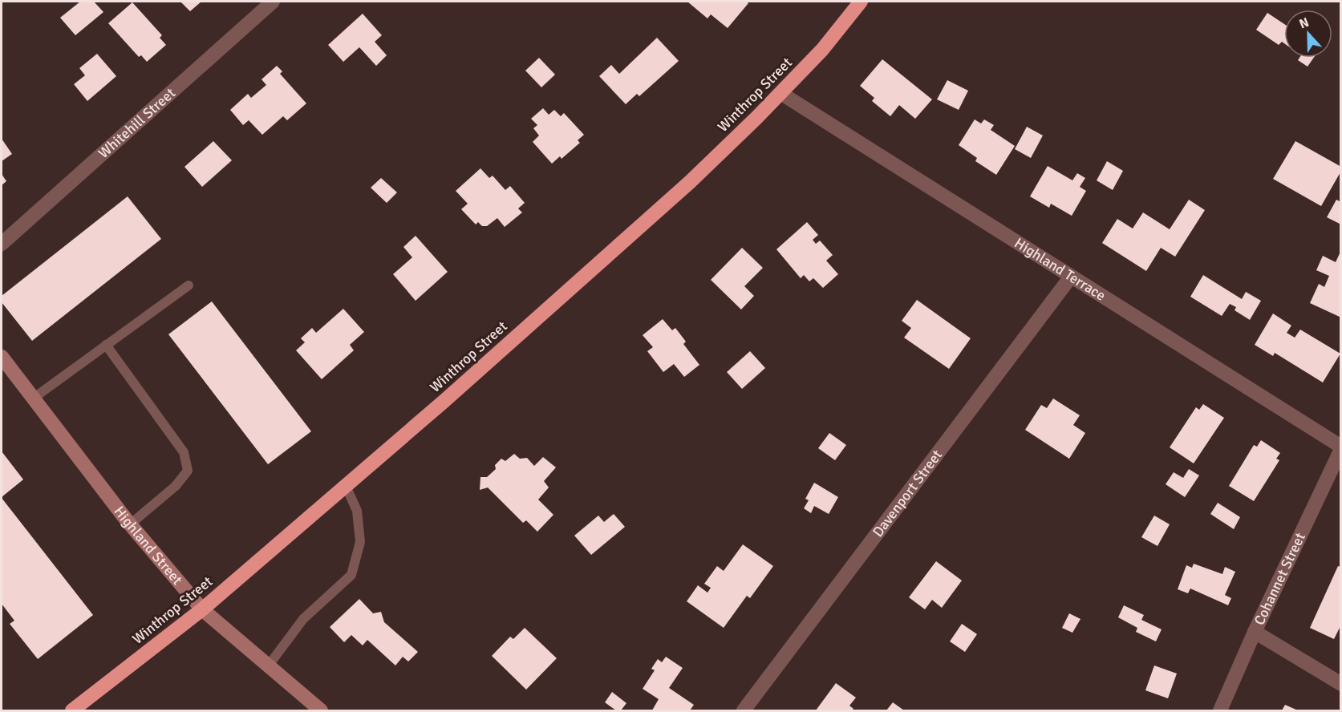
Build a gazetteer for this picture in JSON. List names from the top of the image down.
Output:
{
  "streets": {
    "highway": ["Winthrop Street"],
    "street": [
      "Whitehill Street",
      "Highland Terrace",
      "Davenport Street",
      "Highland Street",
      "Cohannet Street"
    ]
  },
  "crossings": [
    ["Winthrop Street", "Highland Terrace"],
    ["Winthrop Street", "Highland Street"],
    ["Highland Terrace", "Davenport Street"],
    ["Highland Terrace", "Cohannet Street"]
  ],
  "north": "top"
}
